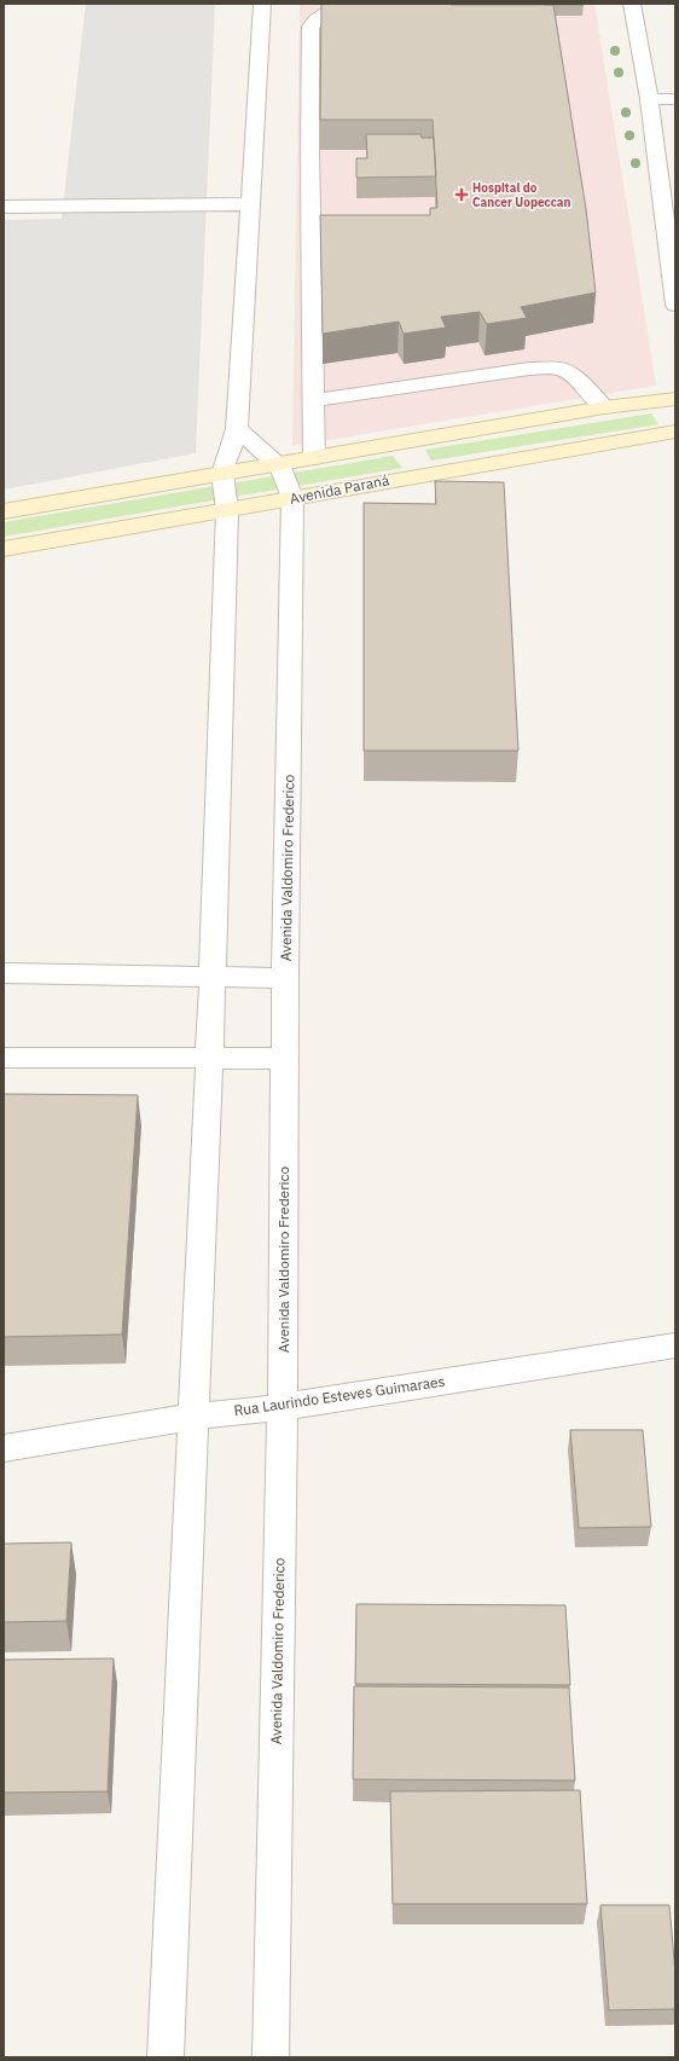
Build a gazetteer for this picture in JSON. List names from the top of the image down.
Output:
{
  "streets": {
    "main road": ["Avenida Paraná"],
    "street": ["Avenida Valdomiro Frederico", "Rua Laurindo Esteves Guimaraes"]
  },
  "crossings": [
    ["Avenida Paraná", "Avenida Valdomiro Frederico"],
    ["Avenida Valdomiro Frederico", "Rua Laurindo Esteves Guimaraes"]
  ],
  "places": {
    "health": ["Hospital do Cancer Uopeccan"]
  }
}
